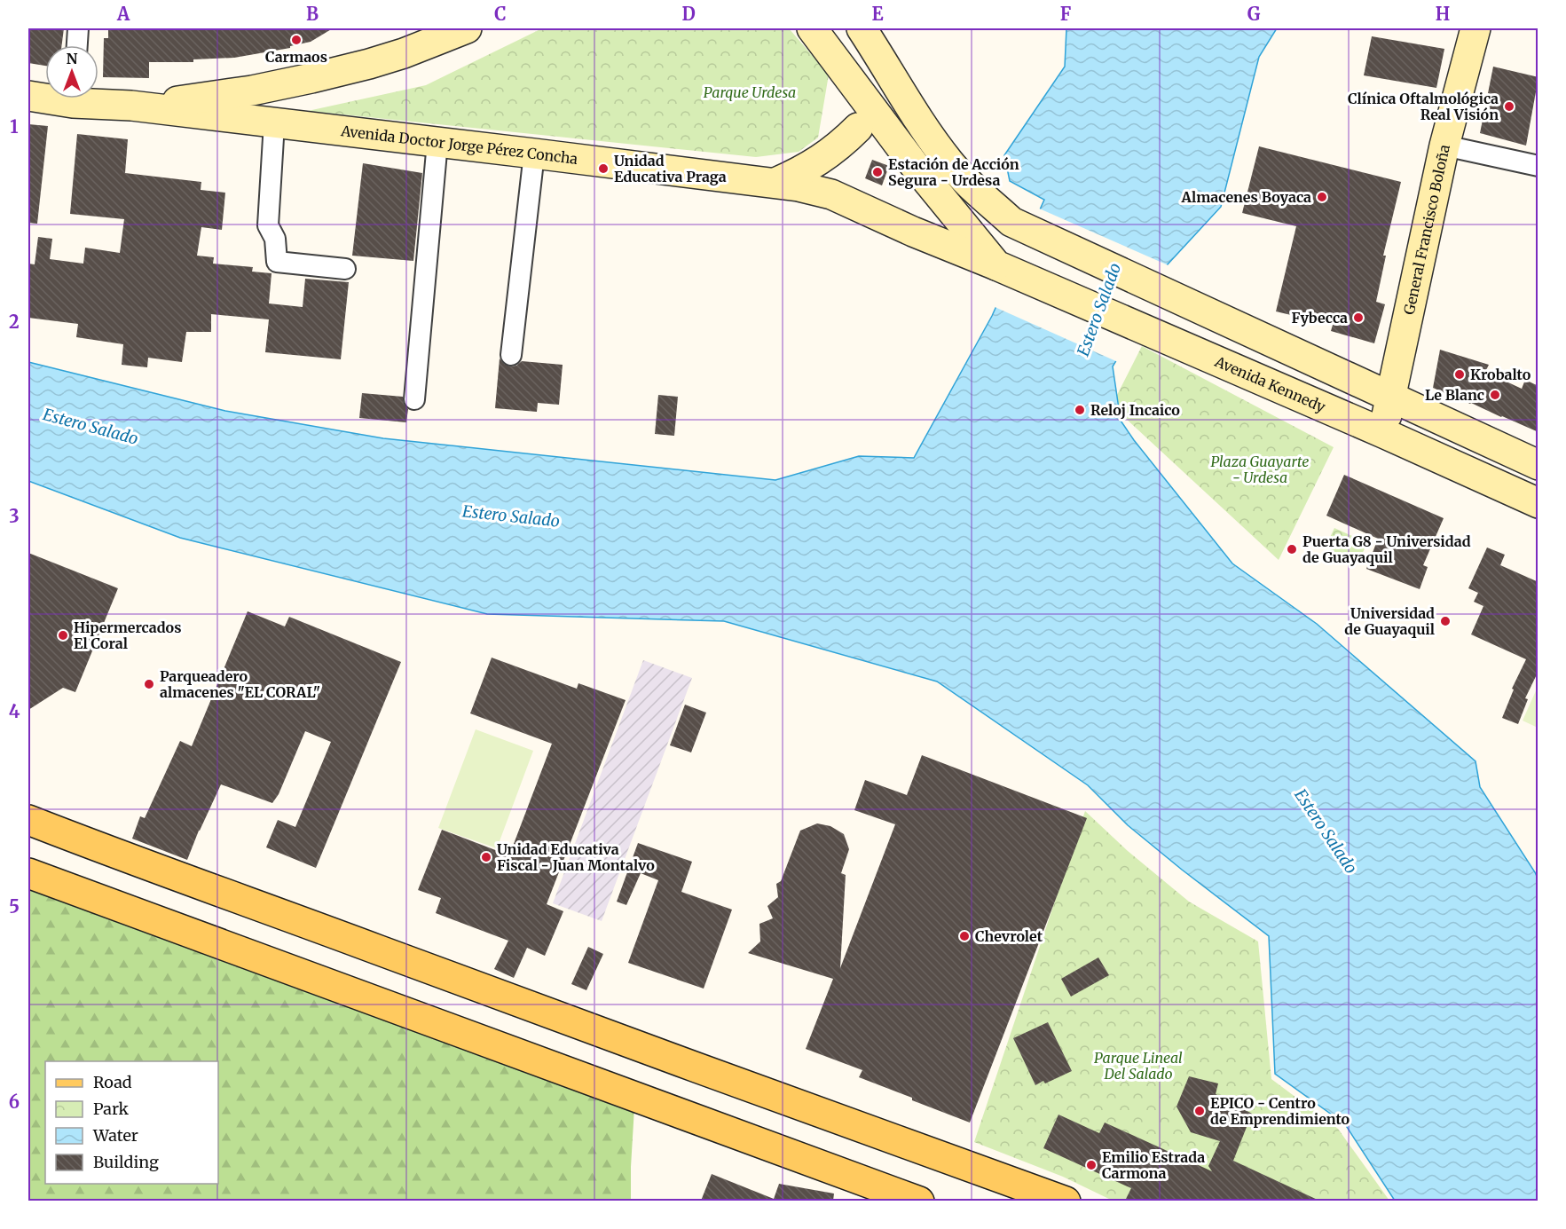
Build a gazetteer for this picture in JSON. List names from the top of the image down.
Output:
{
  "streets": {
    "street": ["Avenida Doctor Jorge Pérez Concha", "General Francisco Boloña", "Avenida Kennedy"]
  },
  "crossings": [
    ["Avenida Doctor Jorge Pérez Concha", "Avenida Kennedy"],
    ["General Francisco Boloña", "Avenida Kennedy"]
  ],
  "water": ["Estero Salado"],
  "parks": ["Parque Urdesa", "Plaza Guayarte - Urdesa", "Parque Lineal Del Salado"],
  "places": [
    "Carmaos",
    "Clínica Oftalmológica Real Visión",
    "Unidad Educativa Praga",
    "Estación de Acción Segura - Urdesa",
    "Almacenes Boyaca",
    "Fybecca",
    "Krobalto",
    "Le Blanc",
    "Reloj Incaico",
    "Puerta G8 - Universidad de Guayaquil",
    "Universidad de Guayaquil",
    "Hipermercados El Coral",
    "Parqueadero almacenes \"EL CORAL\"",
    "Unidad Educativa Fiscal - Juan Montalvo",
    "Chevrolet",
    "EPICO - Centro de Emprendimiento",
    "Emilio Estrada Carmona"
  ],
  "legend": [
    "Road",
    "Park",
    "Water",
    "Building"
  ],
  "north": "top",
  "grid": {
    "columns": [
      "A",
      "B",
      "C",
      "D",
      "E",
      "F",
      "G",
      "H"
    ],
    "rows": [
      "1",
      "2",
      "3",
      "4",
      "5",
      "6"
    ]
  }
}
